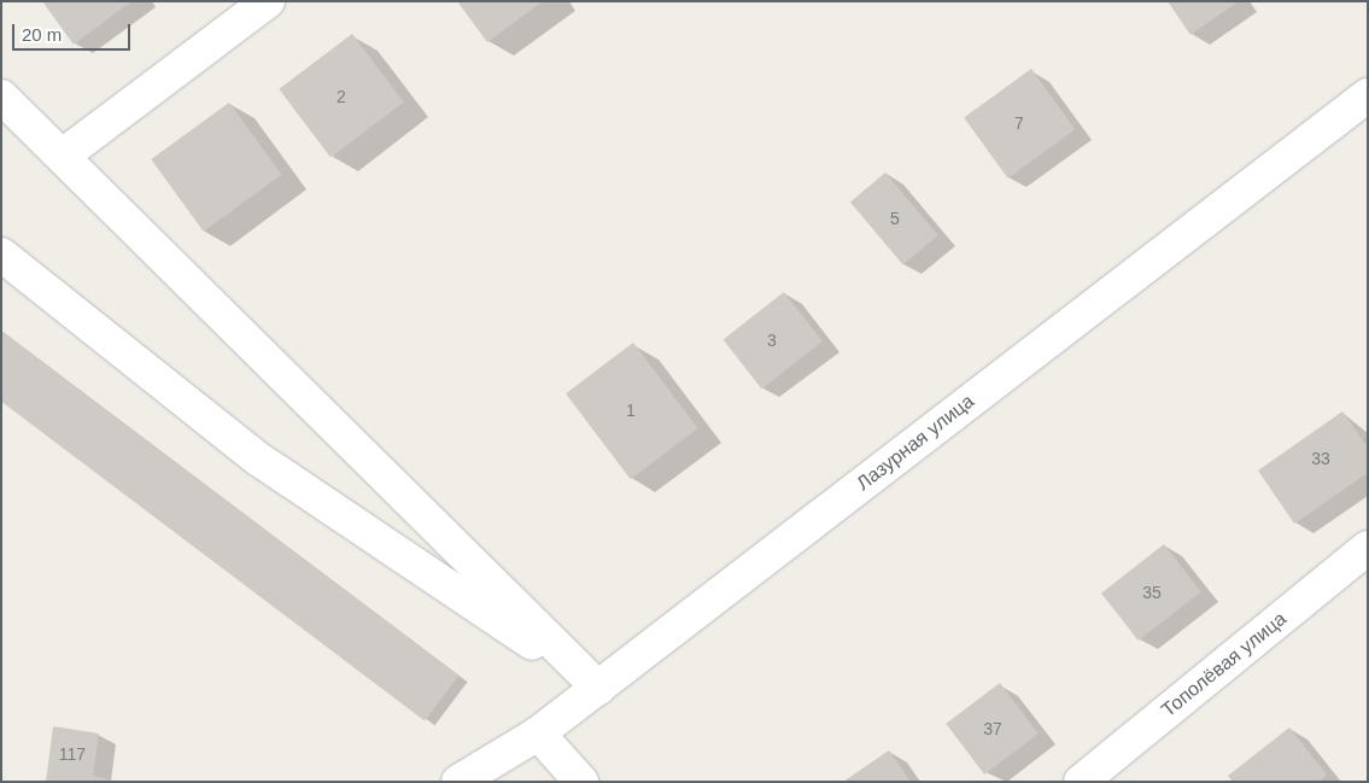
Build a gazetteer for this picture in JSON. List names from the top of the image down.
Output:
{
  "streets": {
    "street": ["Лазурная улица", "Тополёвая улица"]
  },
  "house_numbers": [
    "2",
    "7",
    "5",
    "3",
    "1",
    "33",
    "35",
    "37",
    "117"
  ],
  "scale_bar": "20 m"
}
